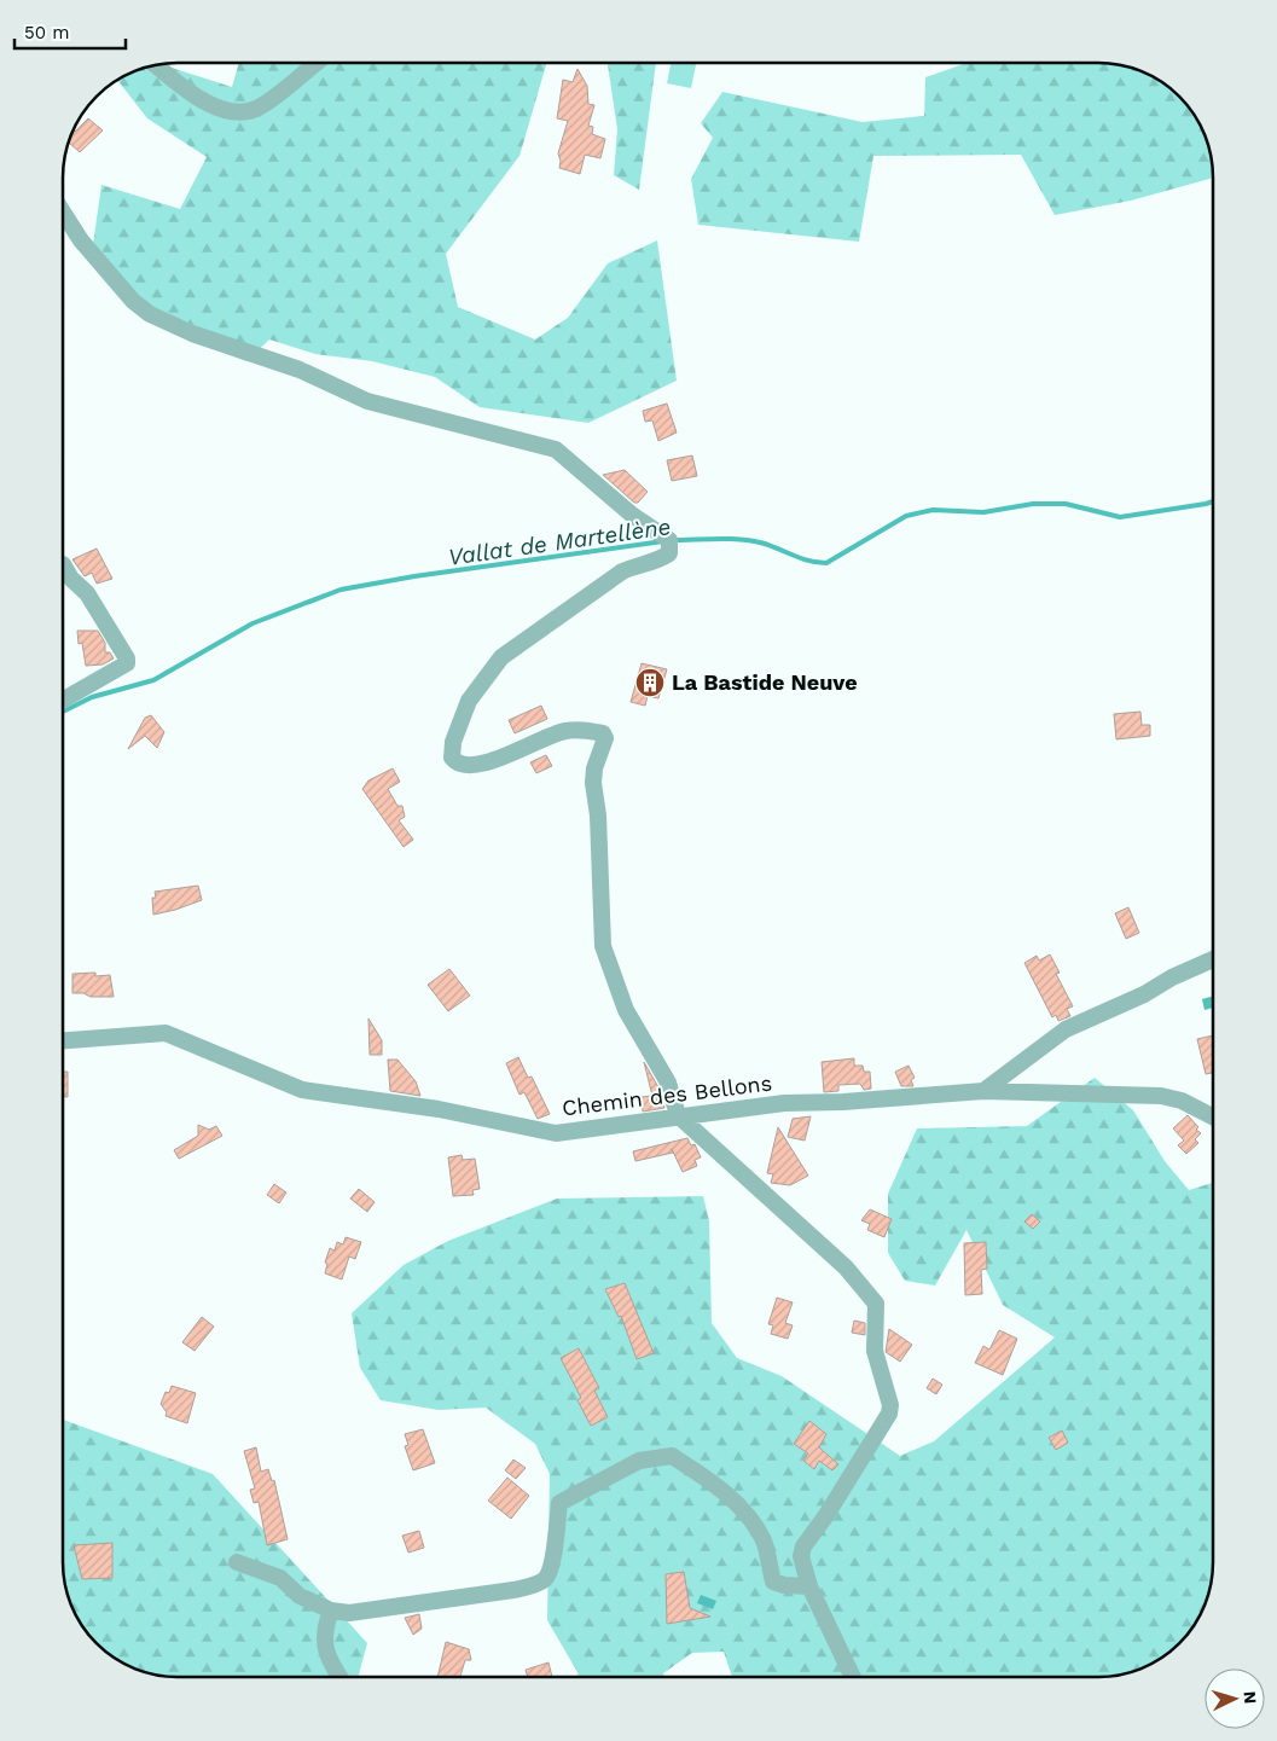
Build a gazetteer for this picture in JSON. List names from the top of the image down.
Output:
{
  "streets": {
    "street": ["Chemin des Bellons"]
  },
  "water": ["Vallat de Martellène"],
  "places": {
    "building": ["La Bastide Neuve"]
  },
  "scale_bar": "50 m",
  "north": "right"
}
